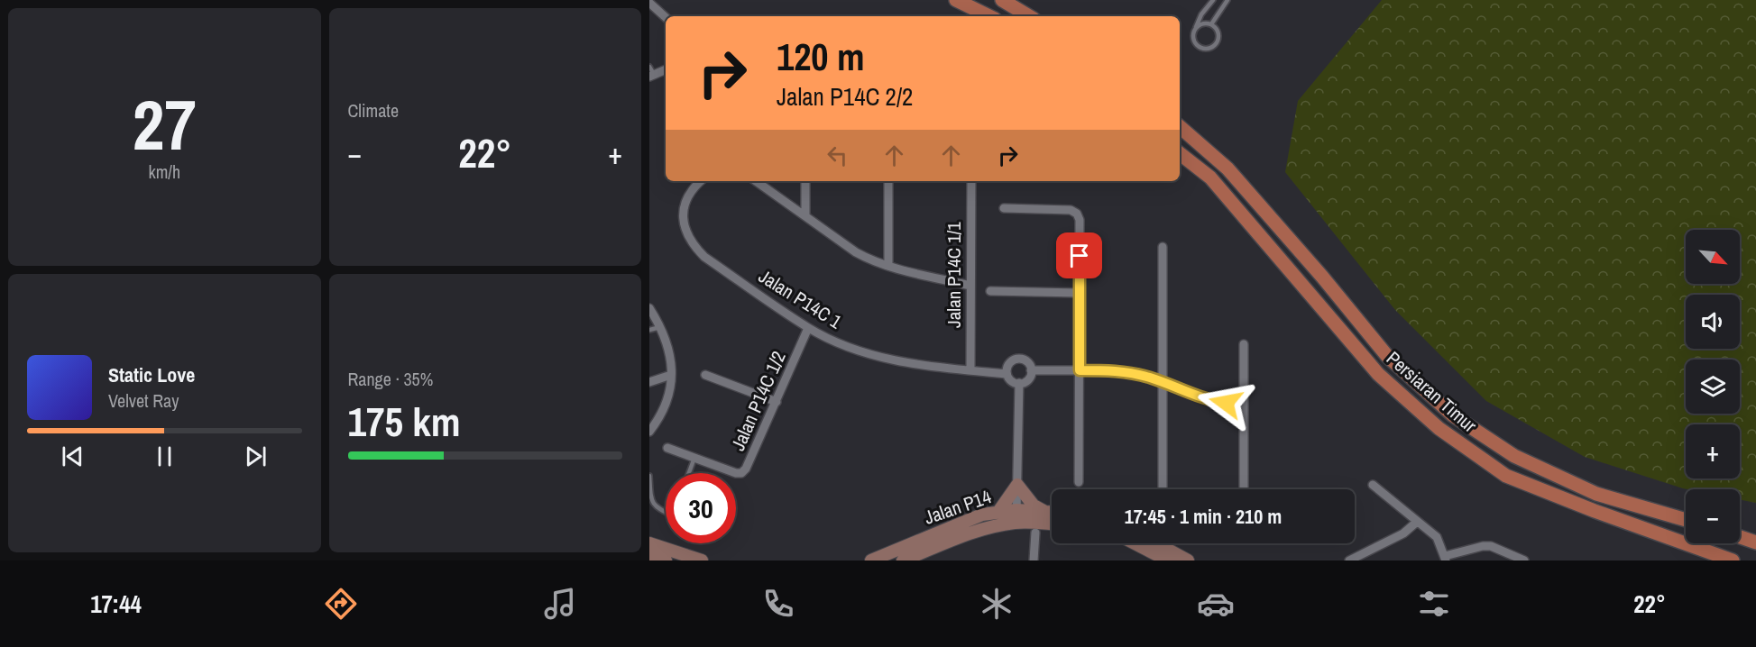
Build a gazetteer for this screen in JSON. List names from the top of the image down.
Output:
{
  "streets": {
    "main road": ["Persiaran Timur", "Jalan P14"],
    "street": ["Jalan P14C 1/1", "Jalan P14C 1", "Jalan P14C 1/2"]
  },
  "crossings": [
    ["Jalan P14C 1/1", "Jalan P14C 1"],
    ["Jalan P14C 1", "Jalan P14C 1/2"]
  ],
  "north": "bottom right",
  "page": {
    "tile": [
      ["27", "km/h"],
      "Climate",
      ["Range · 35%", "175 km"]
    ],
    "turn": ["120 m", "Jalan P14C 2/2"],
    "heat": ["−", "22°", "+"],
    "map_buttons": ["+", "−"],
    "song": ["Static Love", "Velvet Ray"],
    "limit": "30",
    "trip": "17:45 · 1 min · 210 m",
    "tabs": ["17:44", "22°"]
  }
}
